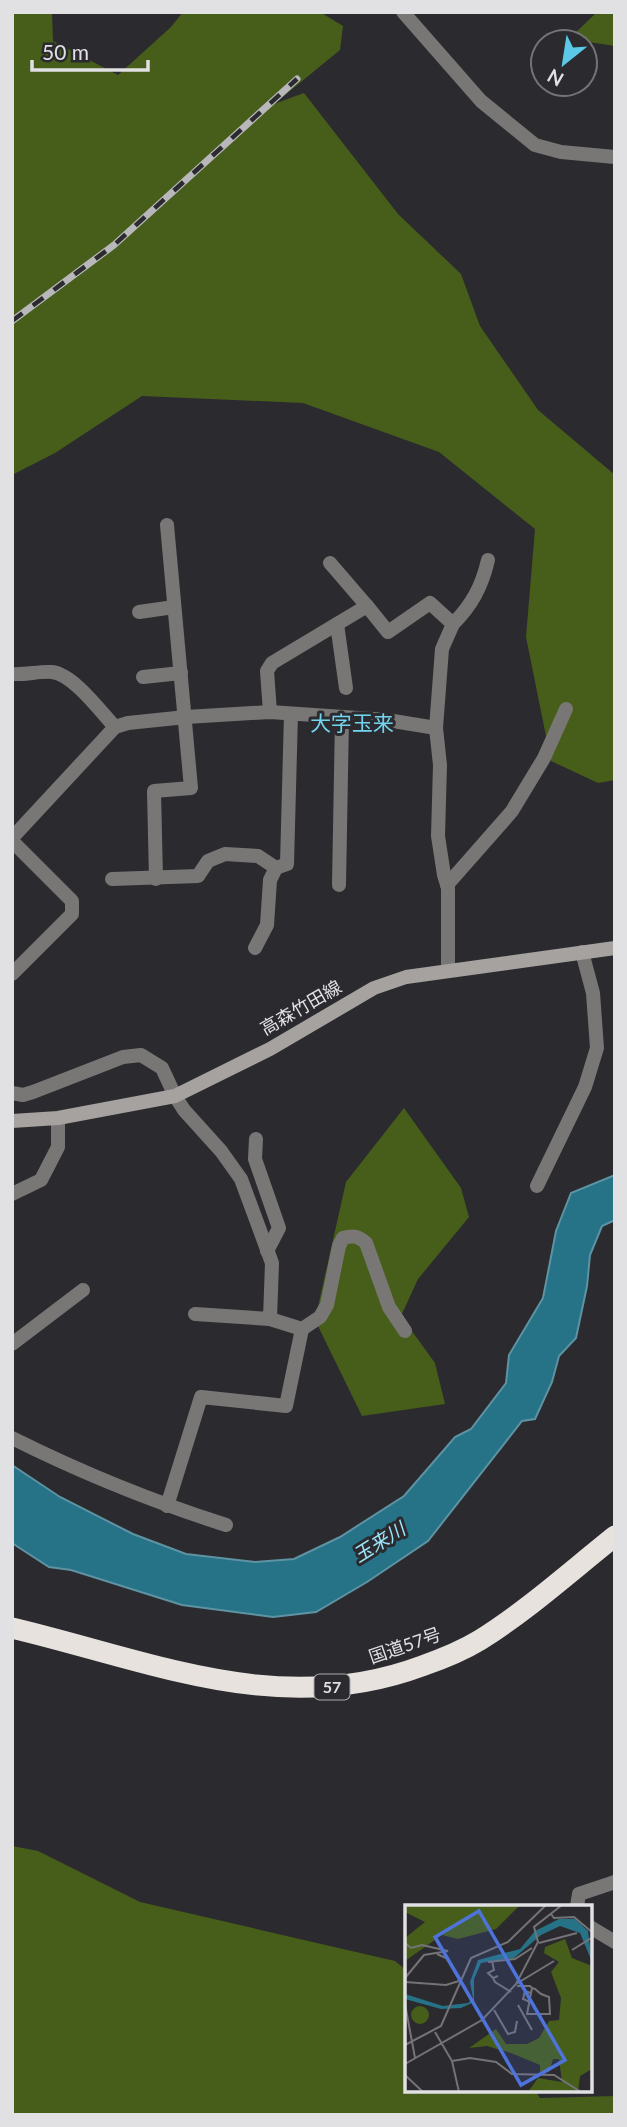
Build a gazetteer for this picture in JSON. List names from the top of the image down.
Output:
{
  "streets": {
    "highway": ["国道57号", "57"],
    "main road": ["高森竹田線"]
  },
  "districts": ["大字玉来"],
  "water": ["玉来川"],
  "scale_bar": "50 m",
  "north": "bottom left"
}
